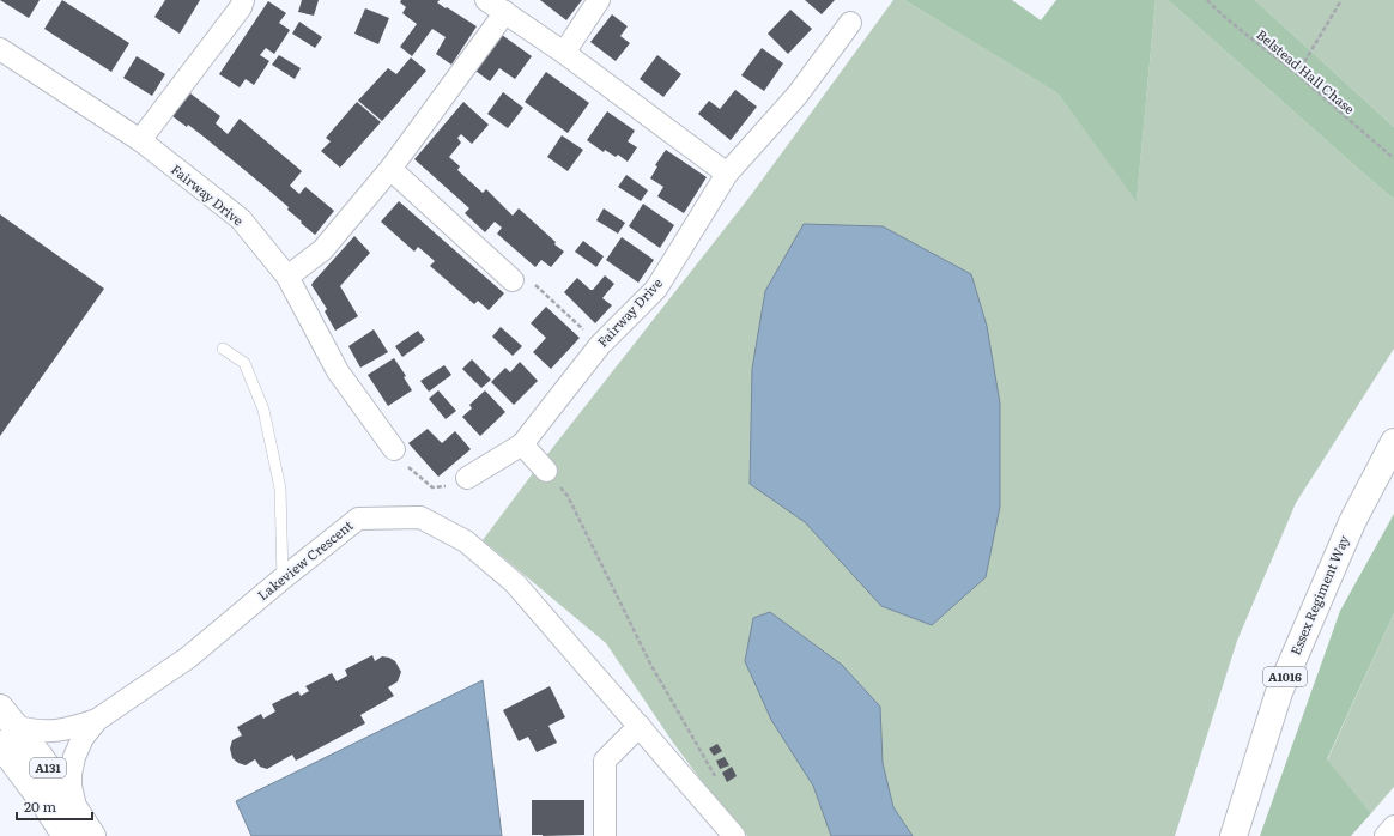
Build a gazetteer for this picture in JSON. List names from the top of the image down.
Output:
{
  "streets": {
    "main road": ["Essex Regiment Way", "A1016", "A131"],
    "street": ["Fairway Drive", "Lakeview Crescent"],
    "path": ["Belstead Hall Chase"]
  },
  "crossings": [
    ["Lakeview Crescent", "A131"]
  ],
  "scale_bar": "20 m"
}
